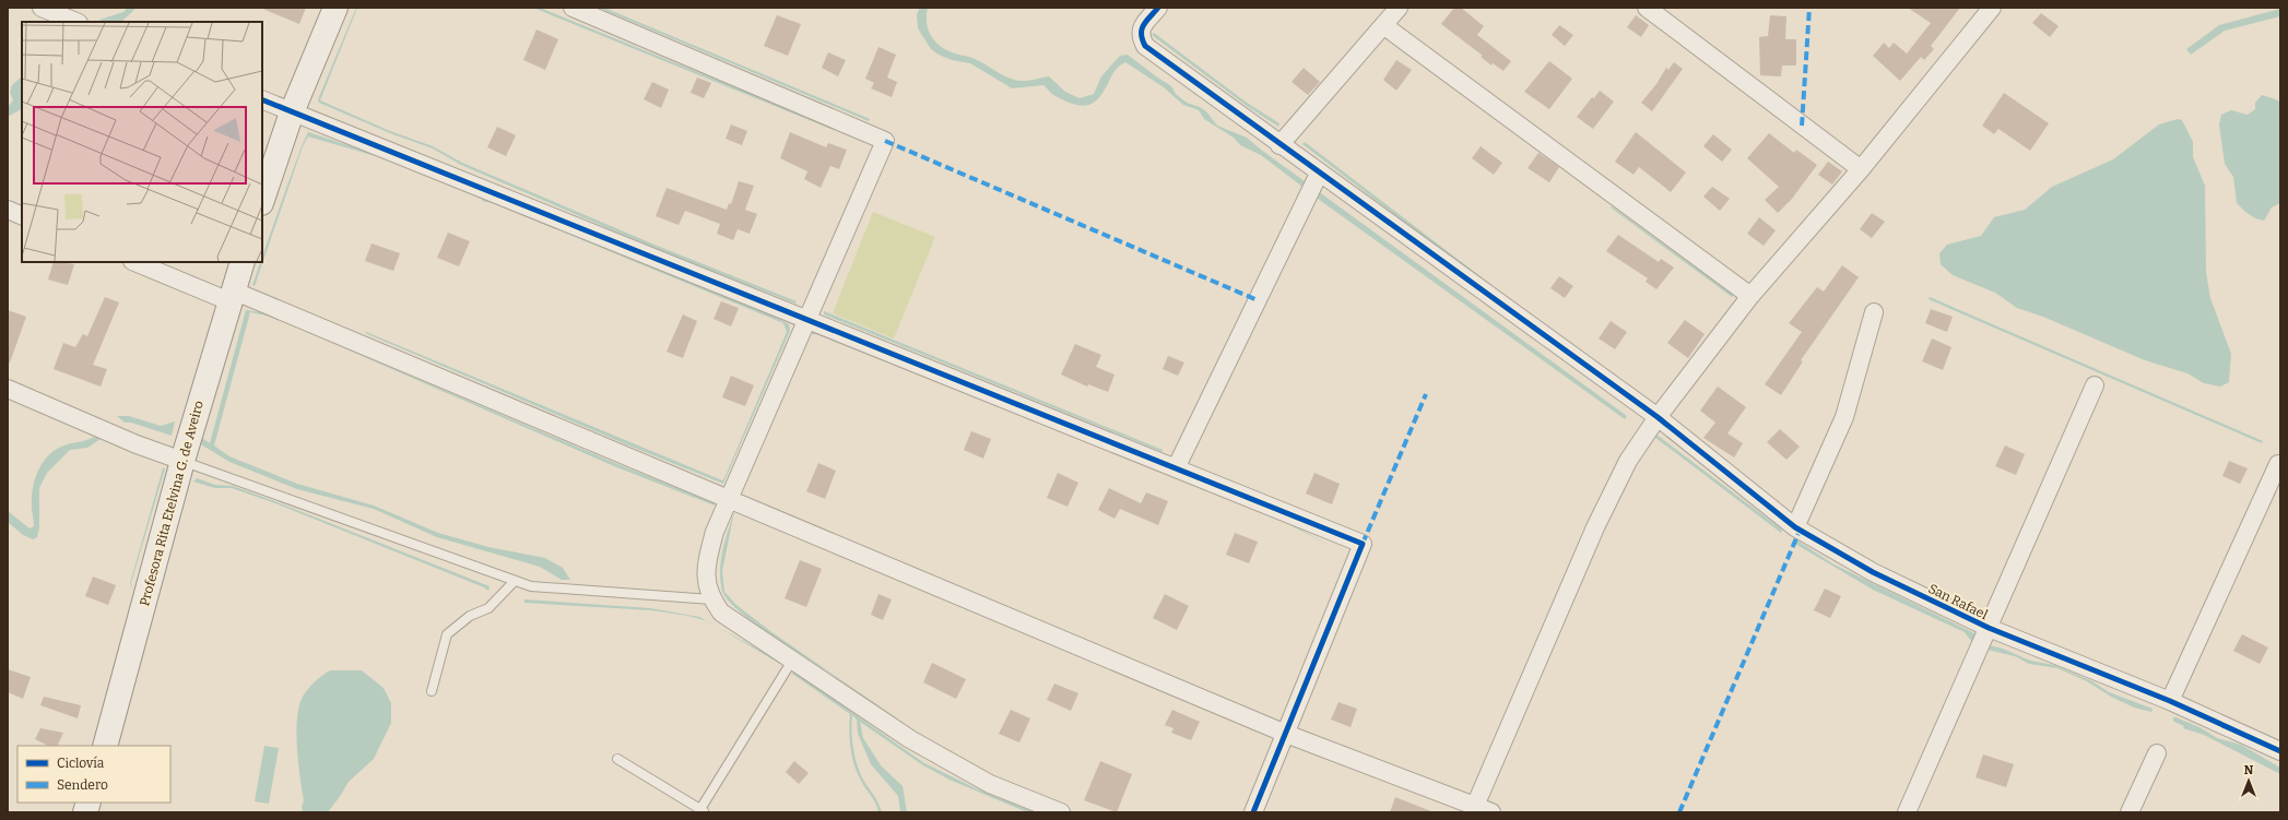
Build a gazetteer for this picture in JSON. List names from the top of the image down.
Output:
{
  "streets": {
    "street": ["Profesora Rita Etelvina G. de Aveiro", "San Rafael"]
  },
  "legend": ["Ciclovía", "Sendero"],
  "north": "top"
}
